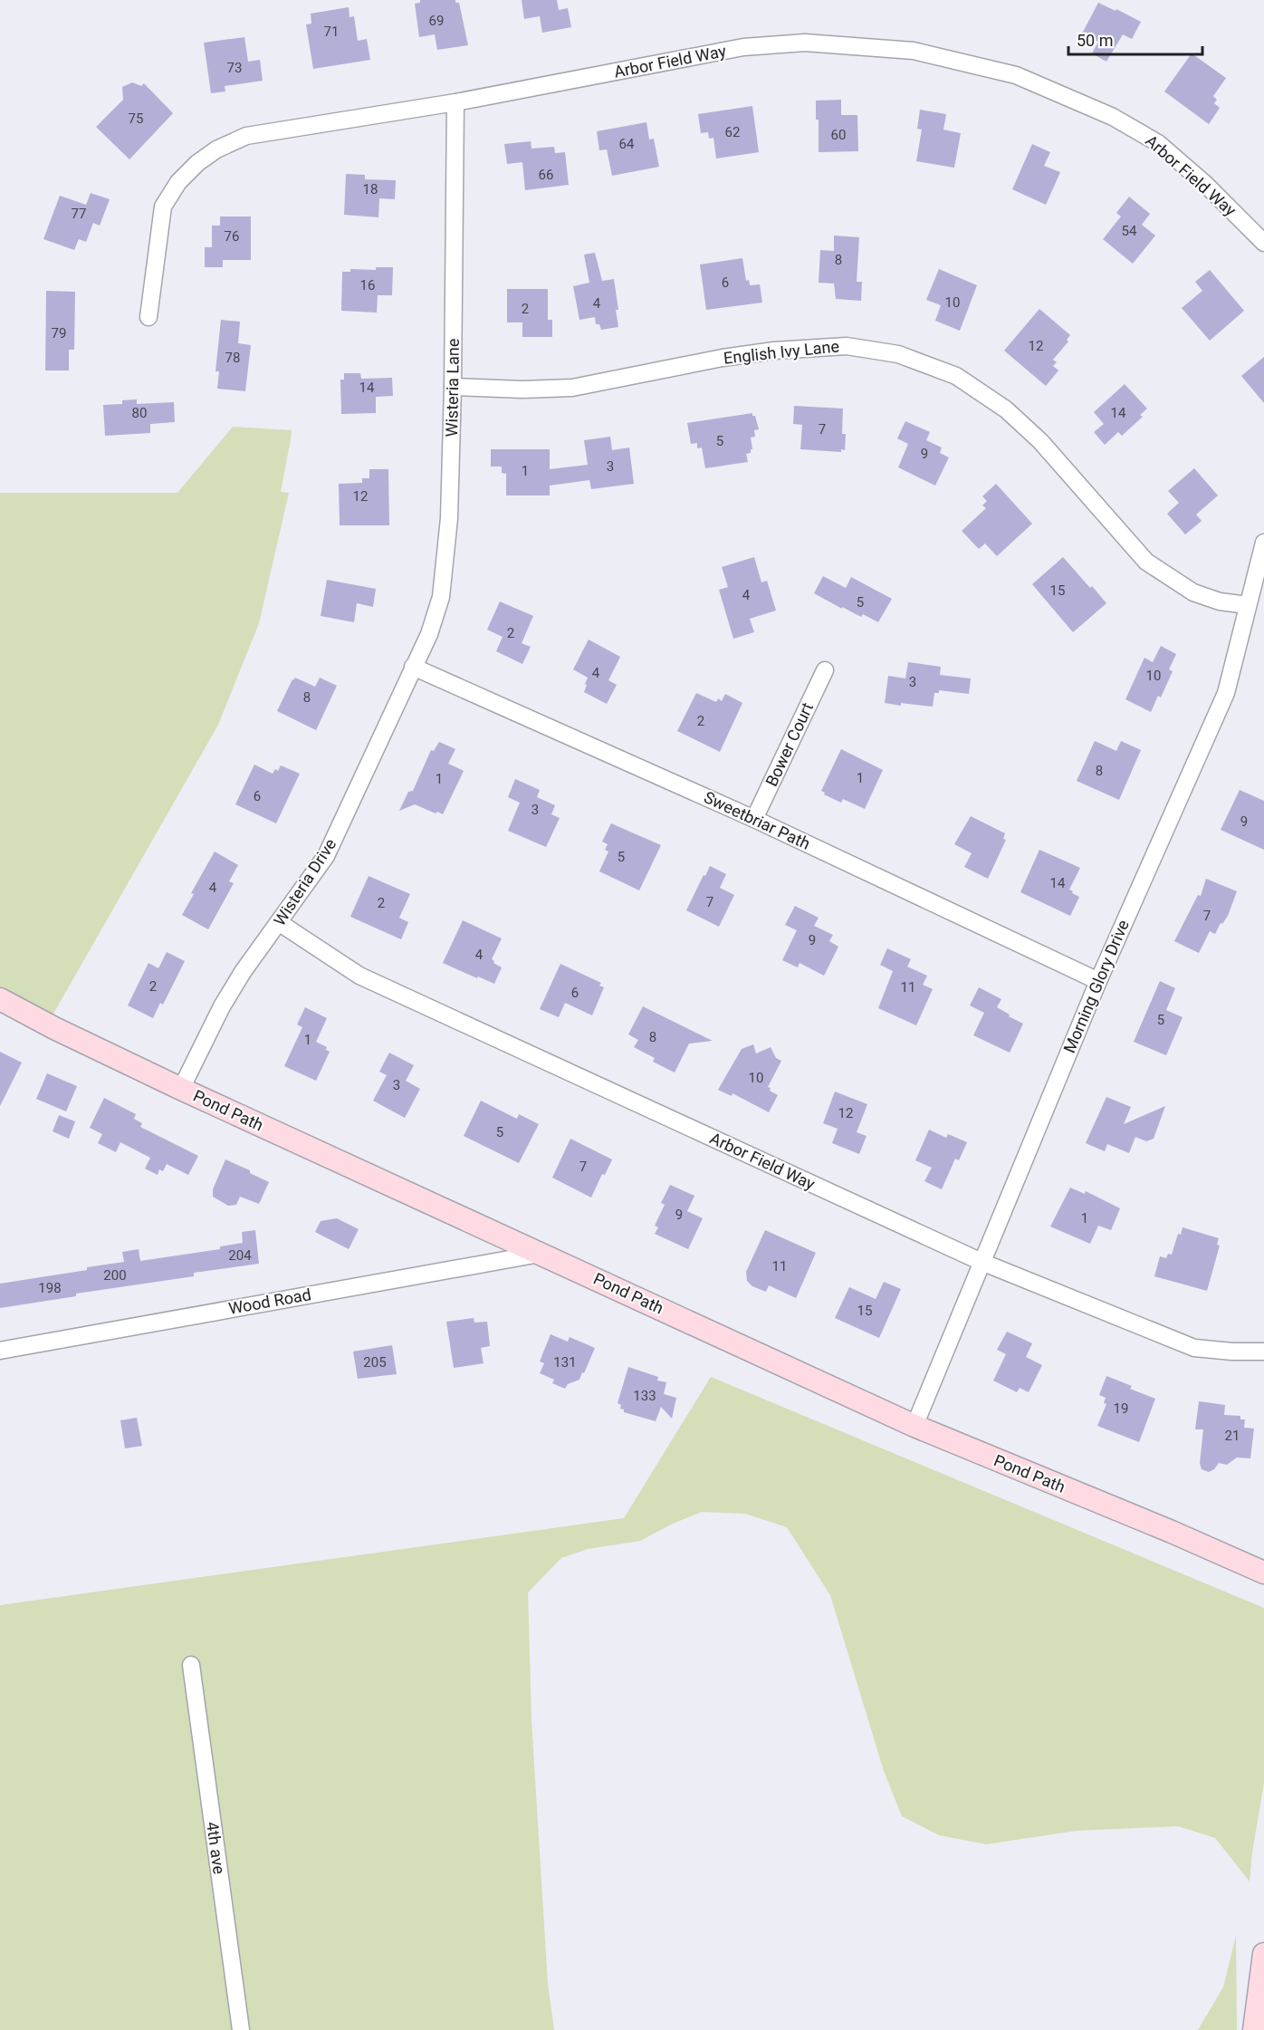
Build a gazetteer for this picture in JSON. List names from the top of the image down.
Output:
{
  "streets": {
    "street": [
      "Arbor Field Way",
      "English Ivy Lane",
      "Wisteria Lane",
      "Bower Court",
      "Sweetbriar Path",
      "Wisteria Drive",
      "Morning Glory Drive",
      "Pond Path",
      "Wood Road",
      "4th ave"
    ]
  },
  "crossings": [
    ["Arbor Field Way", "Wisteria Lane"],
    ["Arbor Field Way", "Wisteria Drive"],
    ["Arbor Field Way", "Morning Glory Drive"],
    ["English Ivy Lane", "Wisteria Lane"],
    ["English Ivy Lane", "Morning Glory Drive"],
    ["Wisteria Lane", "Sweetbriar Path"],
    ["Wisteria Lane", "Wisteria Drive"],
    ["Bower Court", "Sweetbriar Path"],
    ["Sweetbriar Path", "Wisteria Drive"],
    ["Sweetbriar Path", "Morning Glory Drive"],
    ["Wisteria Drive", "Pond Path"],
    ["Morning Glory Drive", "Pond Path"],
    ["Pond Path", "Wood Road"]
  ],
  "house_numbers": [
    "69",
    "71",
    "73",
    "75",
    "62",
    "60",
    "64",
    "66",
    "18",
    "77",
    "54",
    "76",
    "8",
    "6",
    "16",
    "10",
    "4",
    "2",
    "79",
    "12",
    "78",
    "14",
    "80",
    "14",
    "7",
    "5",
    "9",
    "3",
    "1",
    "12",
    "15",
    "4",
    "5",
    "2",
    "4",
    "10",
    "3",
    "8",
    "2",
    "8",
    "1",
    "1",
    "6",
    "3",
    "9",
    "5",
    "14",
    "4",
    "7",
    "2",
    "7",
    "9",
    "4",
    "2",
    "11",
    "6",
    "5",
    "8",
    "1",
    "10",
    "3",
    "12",
    "5",
    "7",
    "9",
    "1",
    "204",
    "11",
    "200",
    "198",
    "15",
    "205",
    "131",
    "133",
    "19",
    "21"
  ],
  "scale_bar": "50 m"
}
